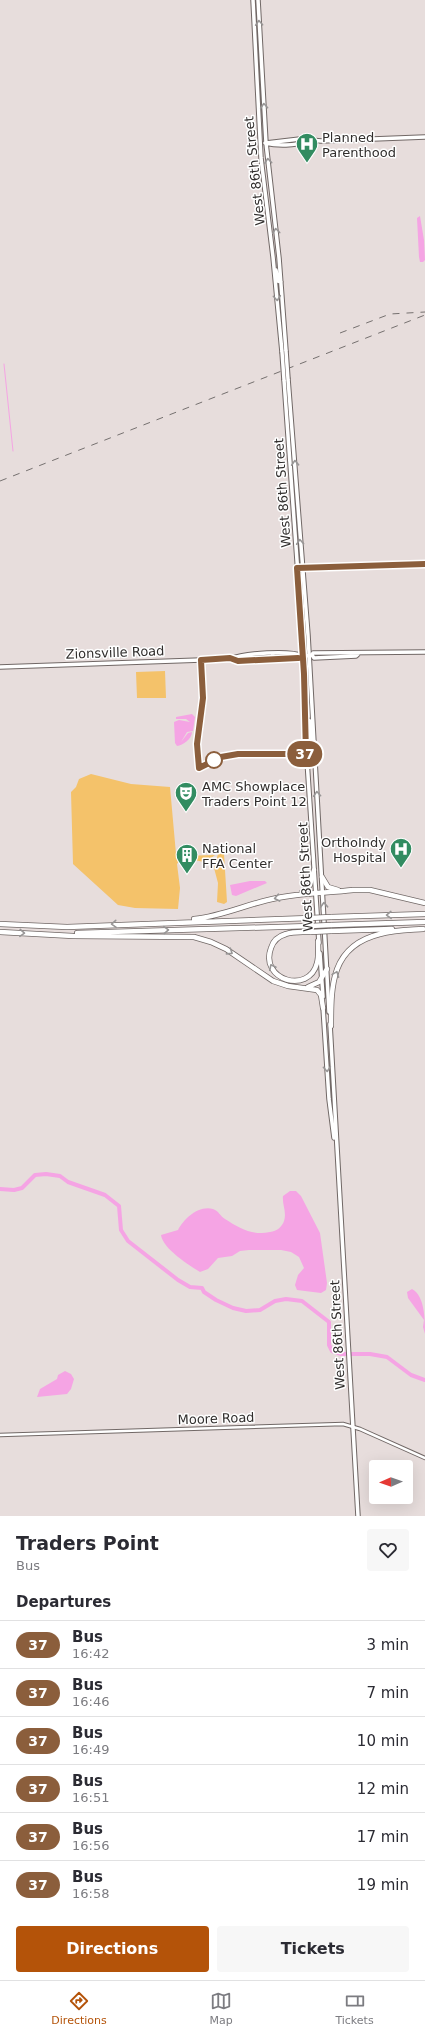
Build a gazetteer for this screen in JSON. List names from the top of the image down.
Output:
{
  "streets": {
    "main road": ["West 86th Street", "Zionsville Road"],
    "street": ["Moore Road"]
  },
  "crossings": [
    ["West 86th Street", "Zionsville Road"],
    ["West 86th Street", "Moore Road"]
  ],
  "places": {
    "hospital": ["Planned Parenthood", "OrthoIndy Hospital"],
    "theatre": ["AMC Showplace Traders Point 12"],
    "building": ["National FFA Center"]
  },
  "lines": ["bus line 37"],
  "north": "left",
  "page": {
    "on_map": "37",
    "heading": [
      ["Traders Point", "Bus"],
      "Departures"
    ],
    "list": [
      {
        "mark": "37",
        "name": "Bus",
        "note": "16:42",
        "value": "3 min"
      },
      {
        "mark": "37",
        "name": "Bus",
        "note": "16:46",
        "value": "7 min"
      },
      {
        "mark": "37",
        "name": "Bus",
        "note": "16:49",
        "value": "10 min"
      },
      {
        "mark": "37",
        "name": "Bus",
        "note": "16:51",
        "value": "12 min"
      },
      {
        "mark": "37",
        "name": "Bus",
        "note": "16:56",
        "value": "17 min"
      },
      {
        "mark": "37",
        "name": "Bus",
        "note": "16:58",
        "value": "19 min"
      }
    ],
    "buttons": ["Directions", "Tickets"],
    "tabs": ["Directions", "Map", "Tickets"]
  }
}
